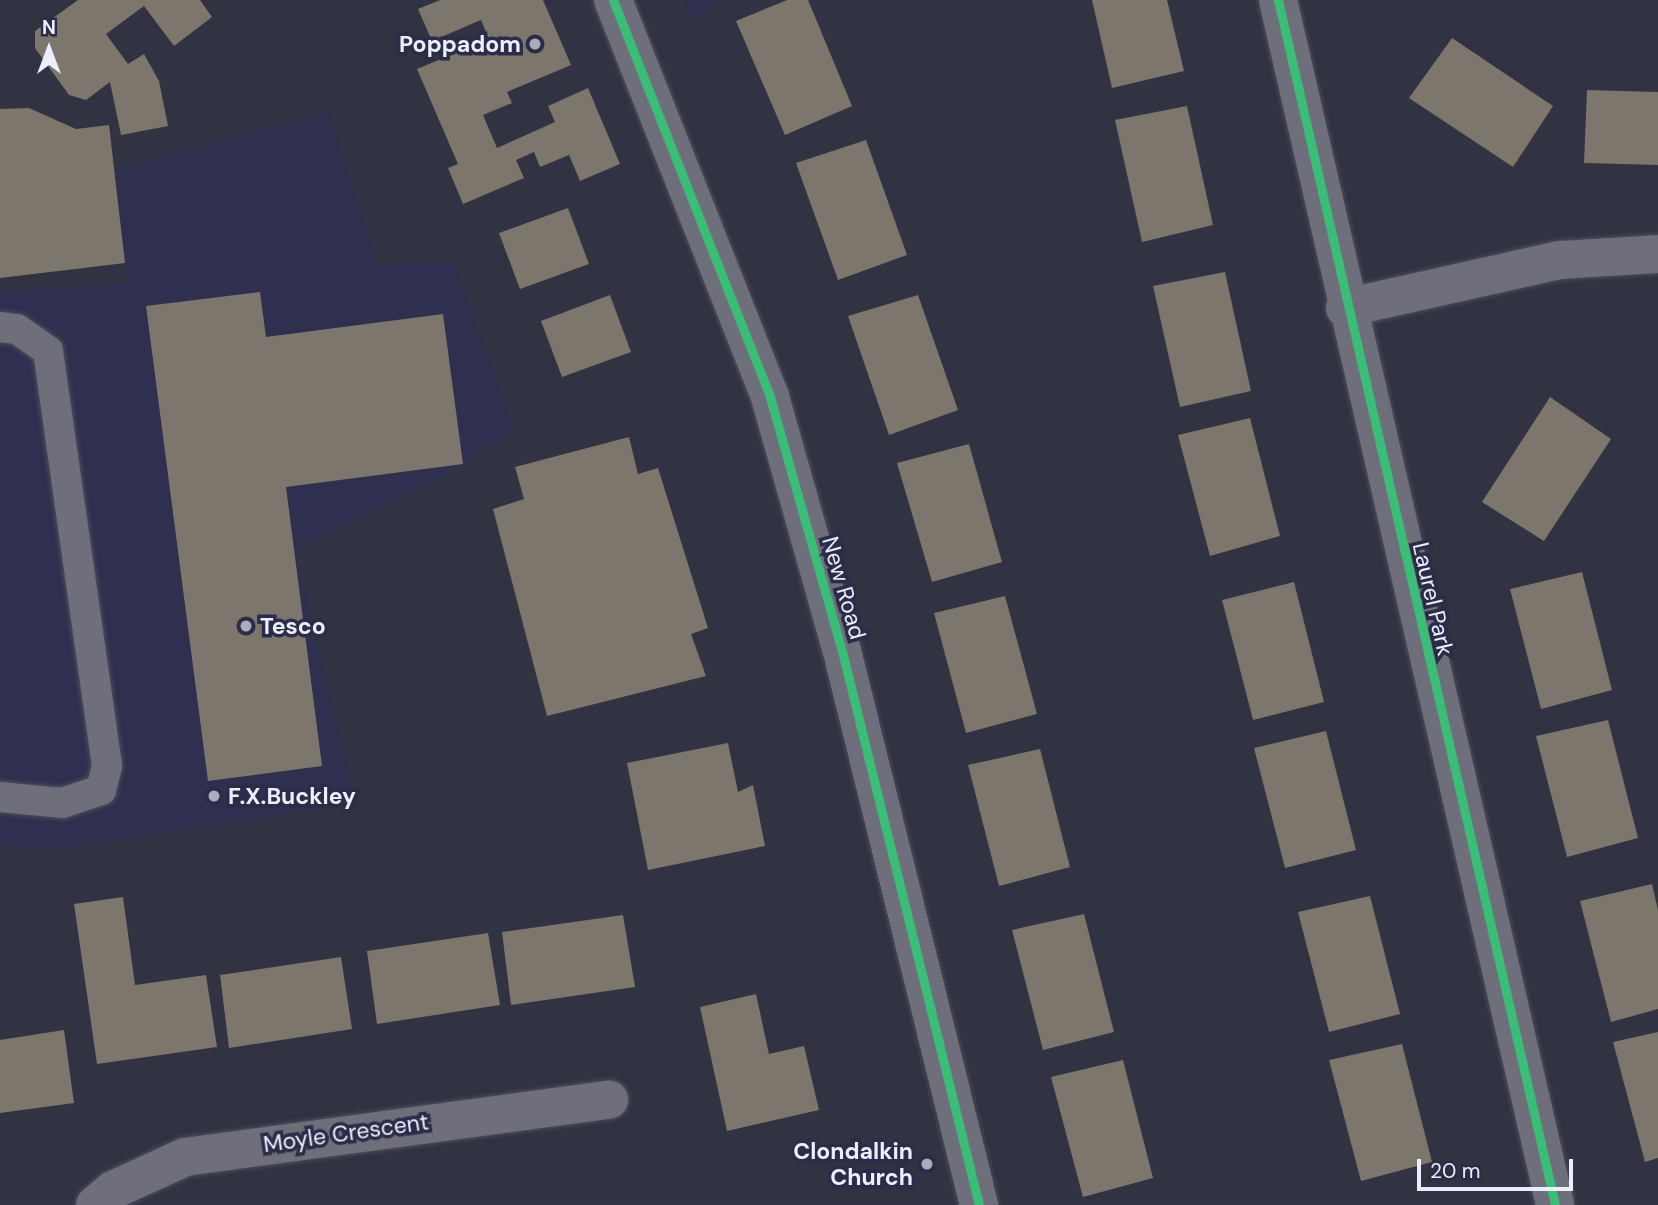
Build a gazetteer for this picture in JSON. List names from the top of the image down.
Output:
{
  "streets": {
    "street": ["New Road", "Laurel Park", "Moyle Crescent"]
  },
  "places": [
    "Poppadom",
    "Tesco",
    "F.X.Buckley",
    "Clondalkin Church"
  ],
  "scale_bar": "20 m",
  "north": "top"
}
